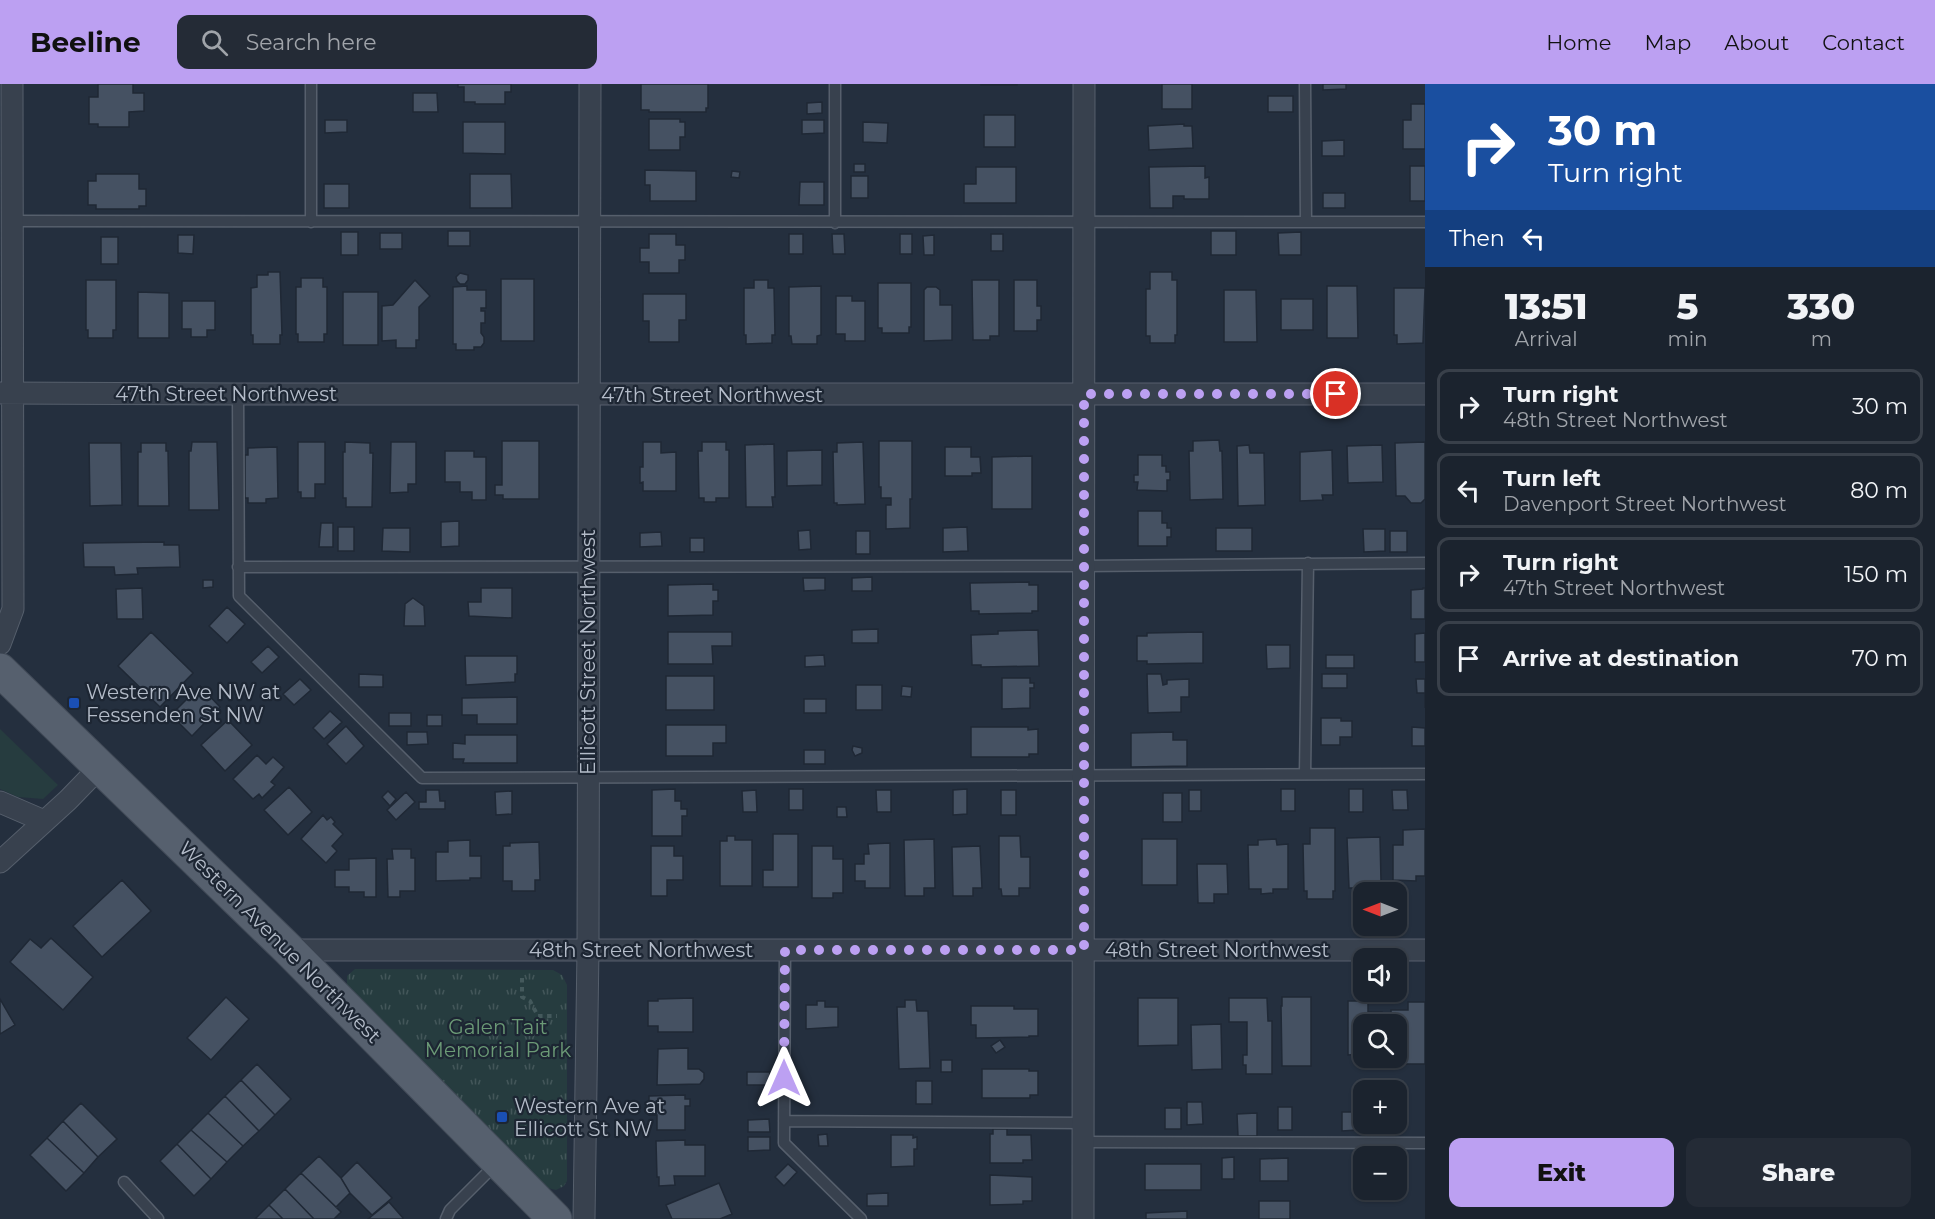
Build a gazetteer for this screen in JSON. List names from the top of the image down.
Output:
{
  "streets": {
    "main road": ["Western Avenue Northwest"],
    "street": ["47th Street Northwest", "Ellicott Street Northwest", "48th Street Northwest"]
  },
  "crossings": [
    ["47th Street Northwest", "Ellicott Street Northwest"],
    ["Ellicott Street Northwest", "48th Street Northwest"],
    ["Western Avenue Northwest", "48th Street Northwest"]
  ],
  "parks": ["Galen Tait Memorial Park"],
  "places": {
    "transit": ["Western Ave NW at Fessenden St NW", "Western Ave at Ellicott St NW"]
  },
  "north": "left",
  "page": {
    "header": "Beeline",
    "search": "Search here",
    "nav": [
      "Home",
      "Map",
      "About",
      "Contact"
    ],
    "turn": ["30 m", "Turn right"],
    "then": "Then",
    "eta": [
      "13:51",
      "Arrival",
      "5",
      "min",
      "330",
      "m"
    ],
    "list": [
      {
        "name": "Turn right",
        "note": "48th Street Northwest",
        "value": "30 m"
      },
      {
        "name": "Turn left",
        "note": "Davenport Street Northwest",
        "value": "80 m"
      },
      {
        "name": "Turn right",
        "note": "47th Street Northwest",
        "value": "150 m"
      },
      {
        "name": "Arrive at destination",
        "value": "70 m"
      }
    ],
    "map_buttons": ["+", "−"],
    "buttons": ["Exit", "Share"]
  }
}
